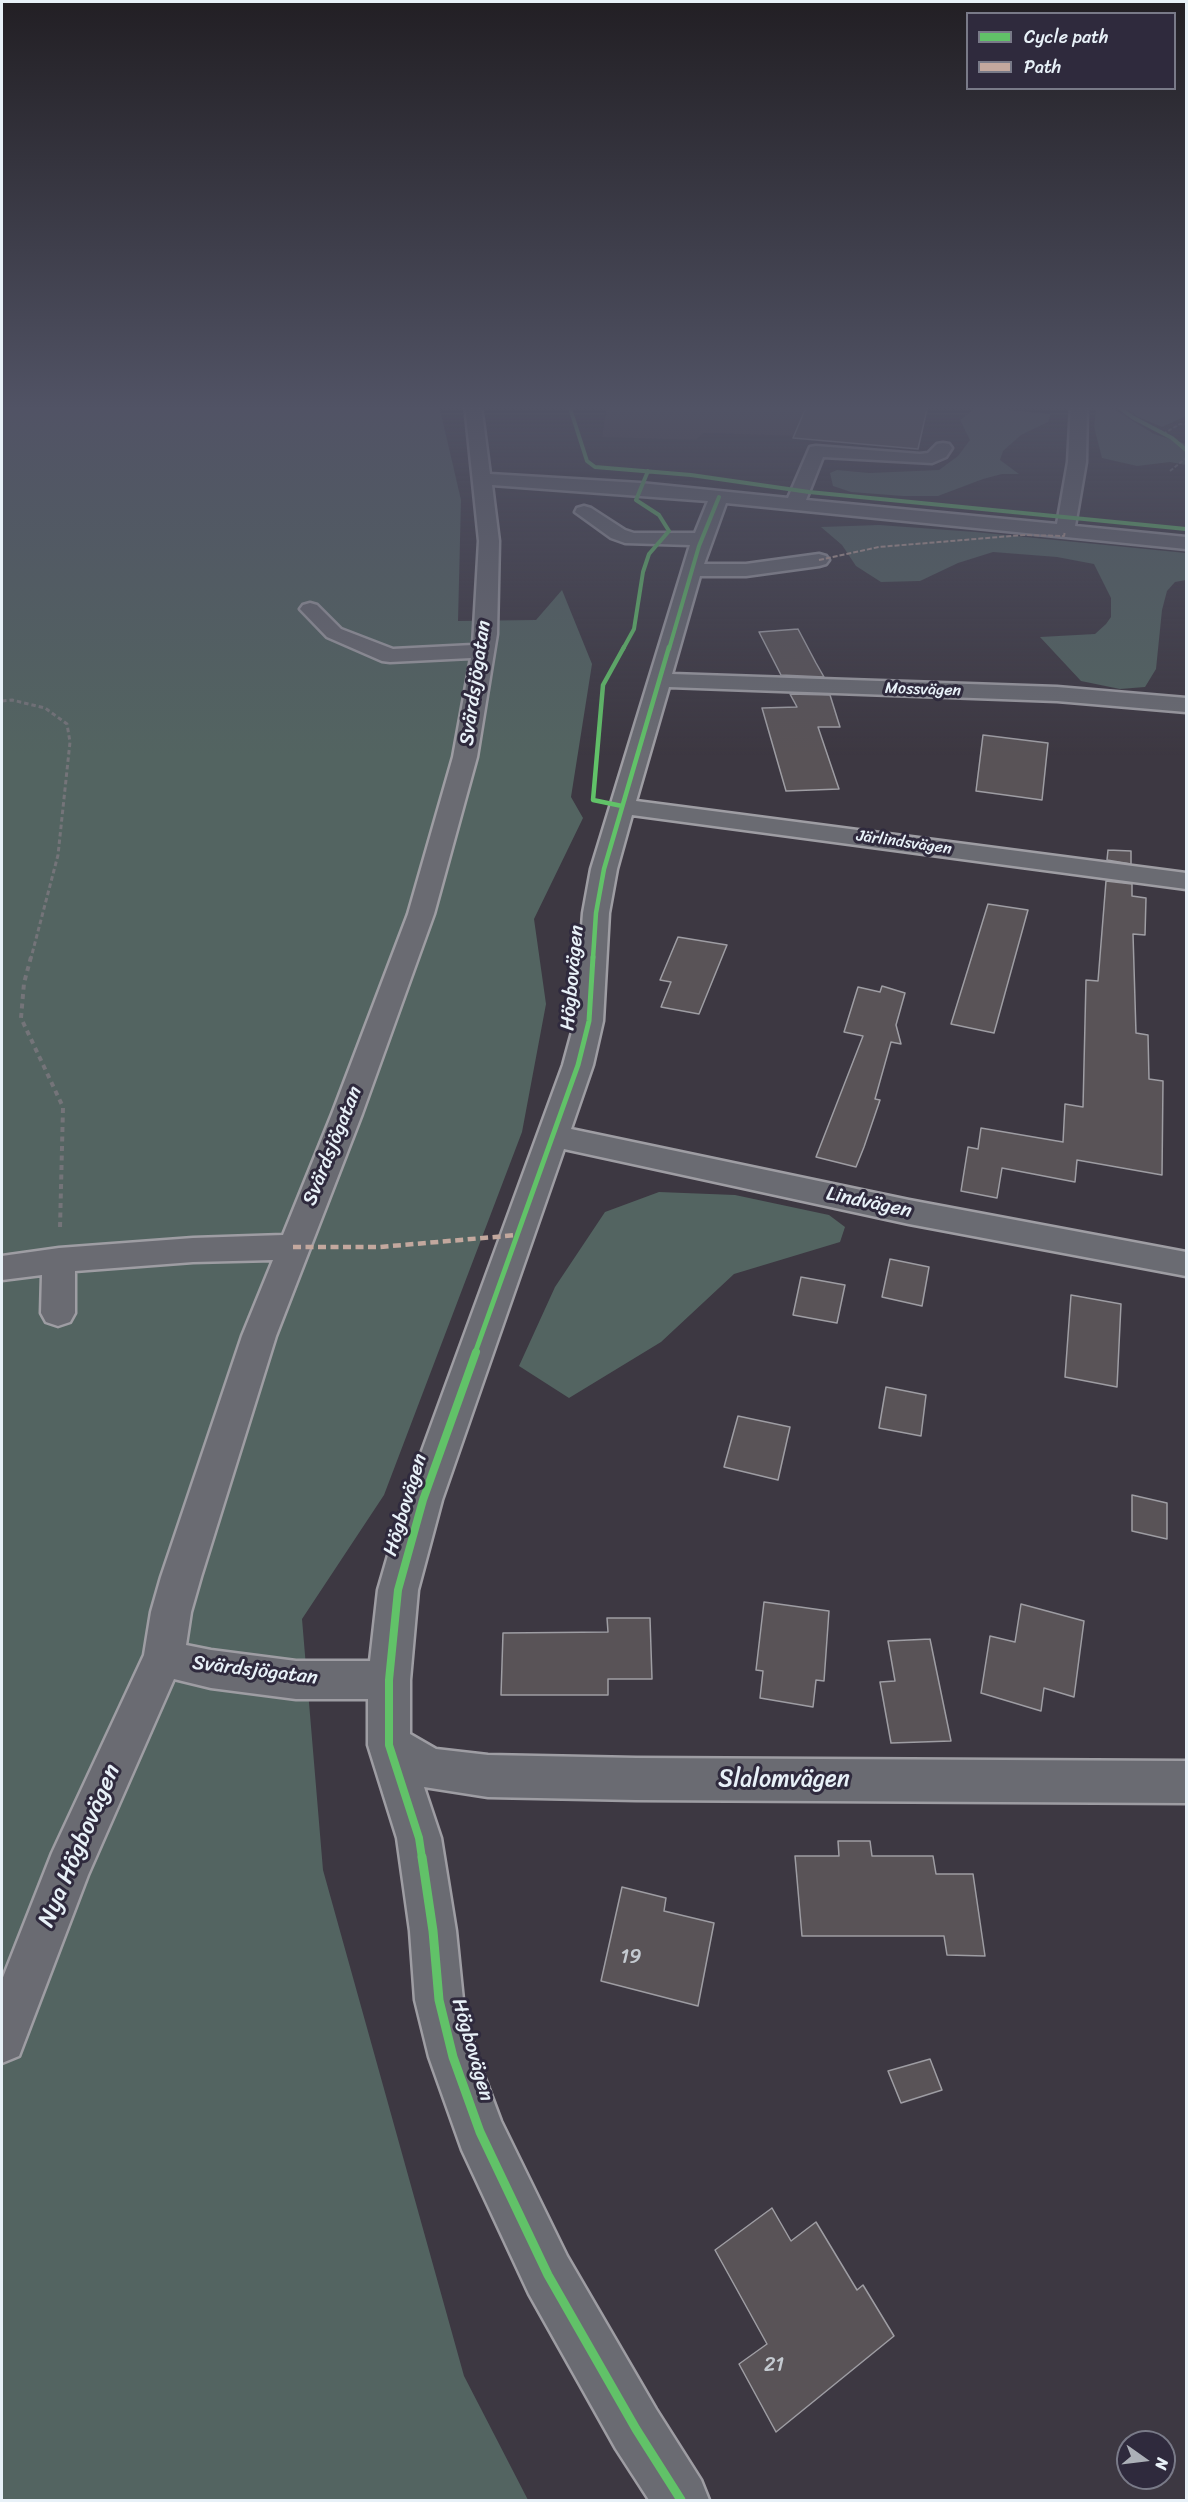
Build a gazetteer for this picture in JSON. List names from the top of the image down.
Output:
{
  "streets": {
    "street": [
      "Svärdsjögatan",
      "Mossvägen",
      "Järlindsvägen",
      "Högbovägen",
      "Lindvägen",
      "Slalomvägen",
      "Nya Högbovägen"
    ]
  },
  "crossings": [
    ["Svärdsjögatan", "Högbovägen"],
    ["Svärdsjögatan", "Nya Högbovägen"],
    ["Mossvägen", "Högbovägen"],
    ["Järlindsvägen", "Högbovägen"],
    ["Högbovägen", "Lindvägen"],
    ["Högbovägen", "Slalomvägen"]
  ],
  "house_numbers": ["19", "21"],
  "legend": ["Cycle path", "Path"],
  "north": "right"
}
